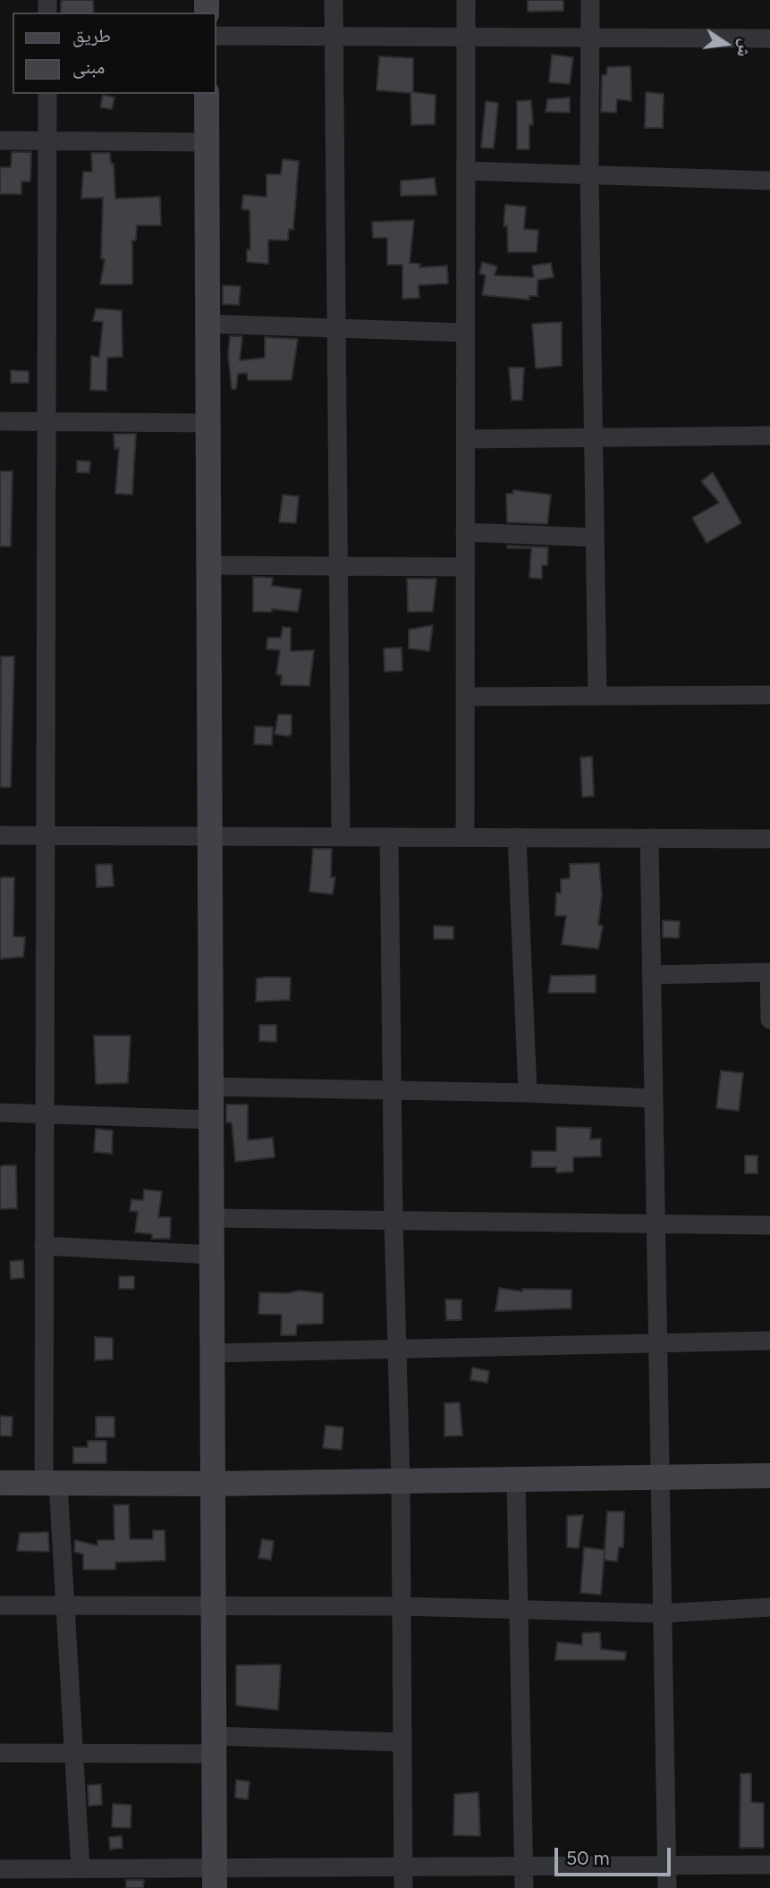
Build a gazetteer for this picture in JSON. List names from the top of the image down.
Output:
{
  "legend": ["طريق", "مبنى"],
  "scale_bar": "50 m",
  "north": "right"
}
